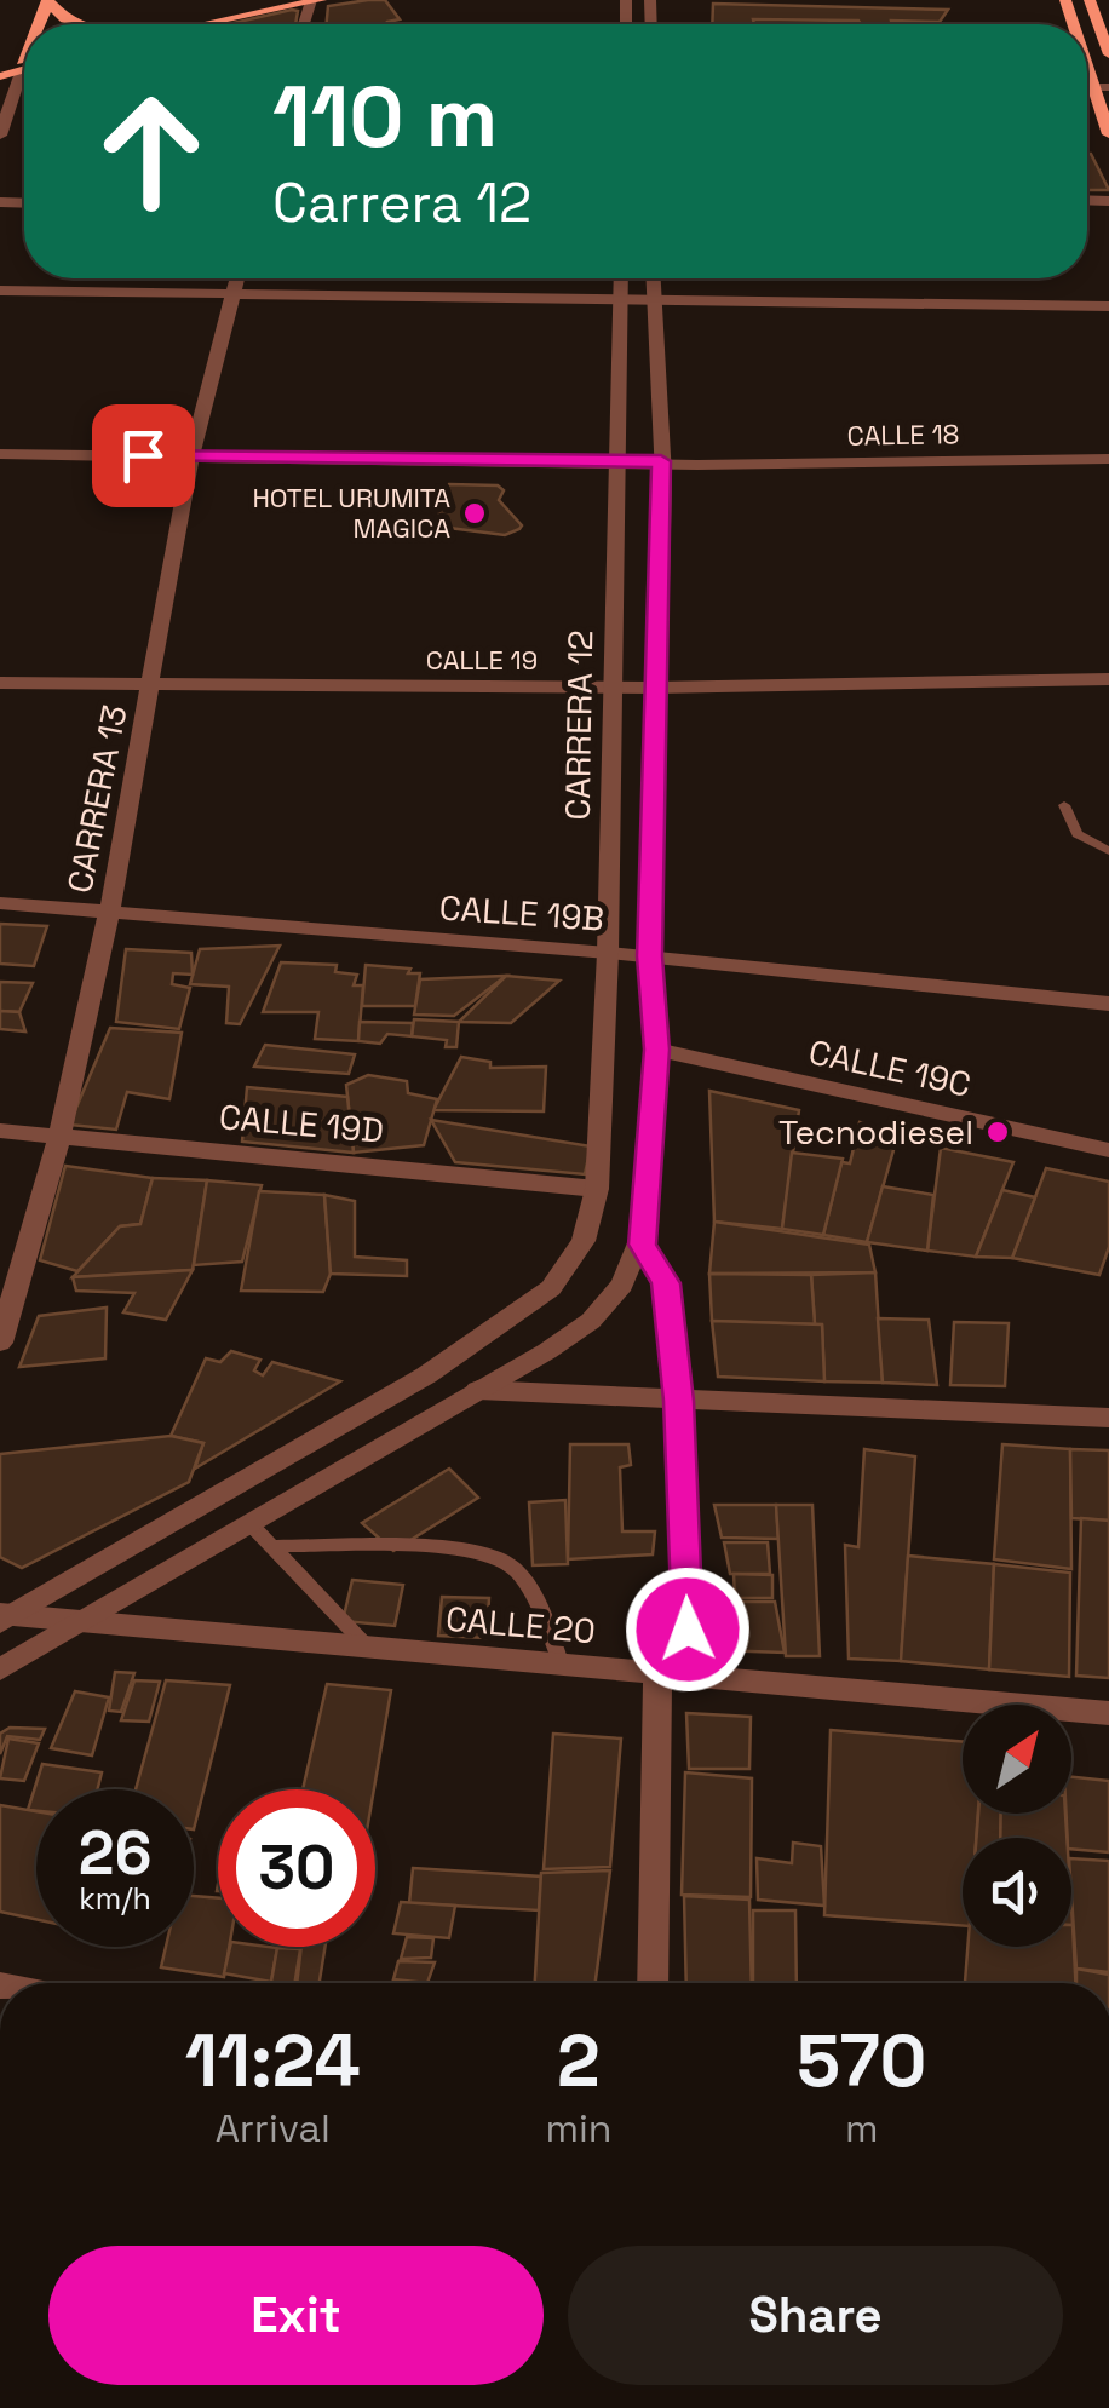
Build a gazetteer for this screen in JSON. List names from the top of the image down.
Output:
{
  "streets": {
    "street": [
      "CALLE 18",
      "CALLE 19",
      "CARRERA 12",
      "CARRERA 13",
      "CALLE 19B",
      "CALLE 19C",
      "CALLE 19D",
      "CALLE 20"
    ]
  },
  "crossings": [
    ["CALLE 18", "CARRERA 12"],
    ["CALLE 18", "CARRERA 13"],
    ["CALLE 19", "CARRERA 12"],
    ["CALLE 19", "CARRERA 13"],
    ["CARRERA 12", "CALLE 19B"],
    ["CARRERA 12", "CALLE 19D"],
    ["CARRERA 12", "CALLE 20"],
    ["CARRERA 13", "CALLE 19B"],
    ["CARRERA 13", "CALLE 19D"]
  ],
  "places": ["HOTEL URUMITA MAGICA", "Tecnodiesel"],
  "north": "top right",
  "page": {
    "turn": ["110 m", "Carrera 12"],
    "speed": "26 km/h",
    "limit": "30",
    "eta": [
      "11:24",
      "Arrival",
      "2",
      "min",
      "570",
      "m"
    ],
    "buttons": ["Exit", "Share"]
  }
}
